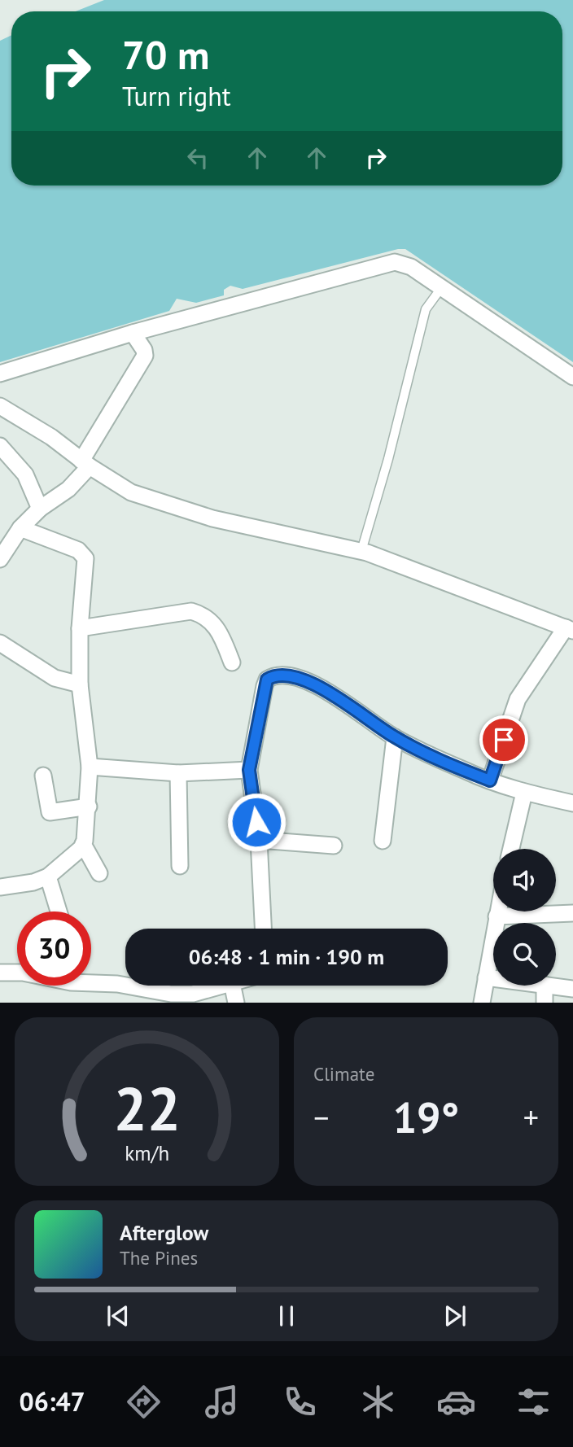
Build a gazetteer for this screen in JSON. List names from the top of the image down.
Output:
{
  "page": {
    "turn": ["70 m", "Turn right"],
    "limit": "30",
    "trip": "06:48 · 1 min · 190 m",
    "tile": "Climate",
    "heat": ["−", "19°", "+"],
    "song": ["Afterglow", "The Pines"],
    "tabs": "06:47",
    "gauge": ["22", "km/h"]
  }
}
